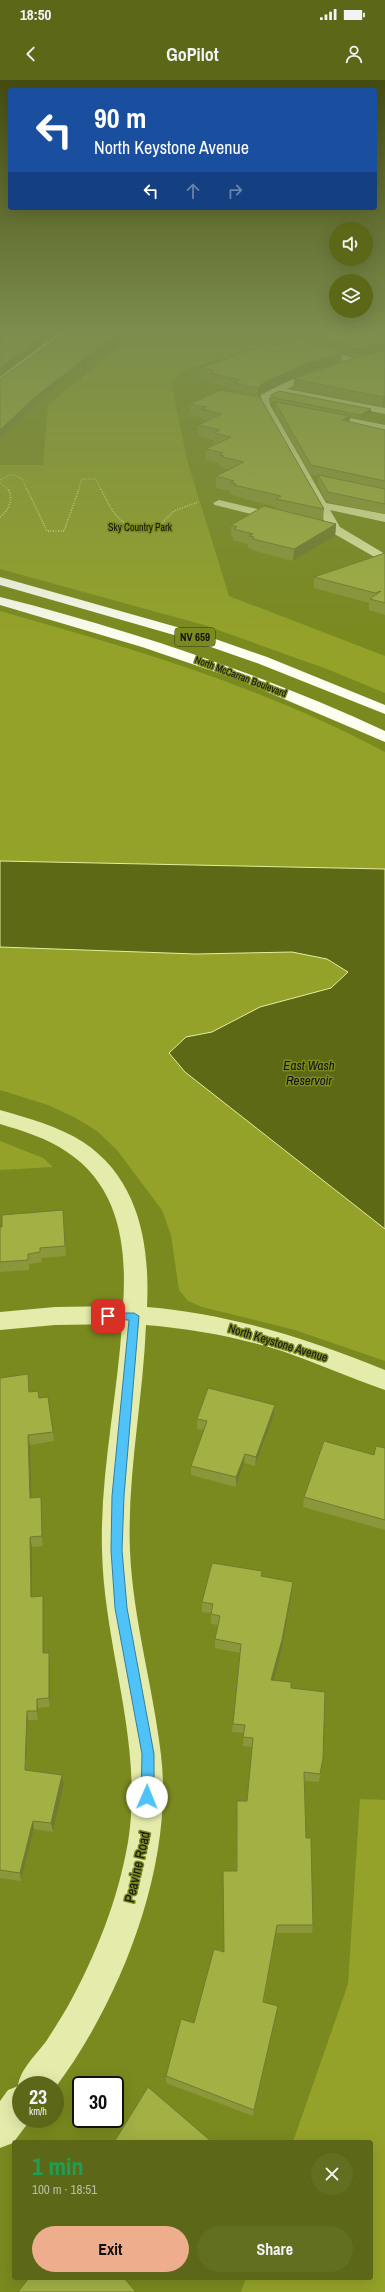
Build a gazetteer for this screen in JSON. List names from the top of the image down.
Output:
{
  "streets": {
    "main road": ["NV 659", "North McCarran Boulevard"],
    "street": ["North Keystone Avenue", "Peavine Road"]
  },
  "crossings": [
    ["North Keystone Avenue", "Peavine Road"]
  ],
  "water": ["East Wash Reservoir"],
  "parks": ["Sky Country Park"],
  "page": {
    "status": "18:50",
    "header": "GoPilot",
    "turn": ["90 m", "North Keystone Avenue"],
    "speed": "23 km/h",
    "limit": "30",
    "heading": ["1 min", "100 m · 18:51"],
    "buttons": ["Exit", "Share"]
  }
}
